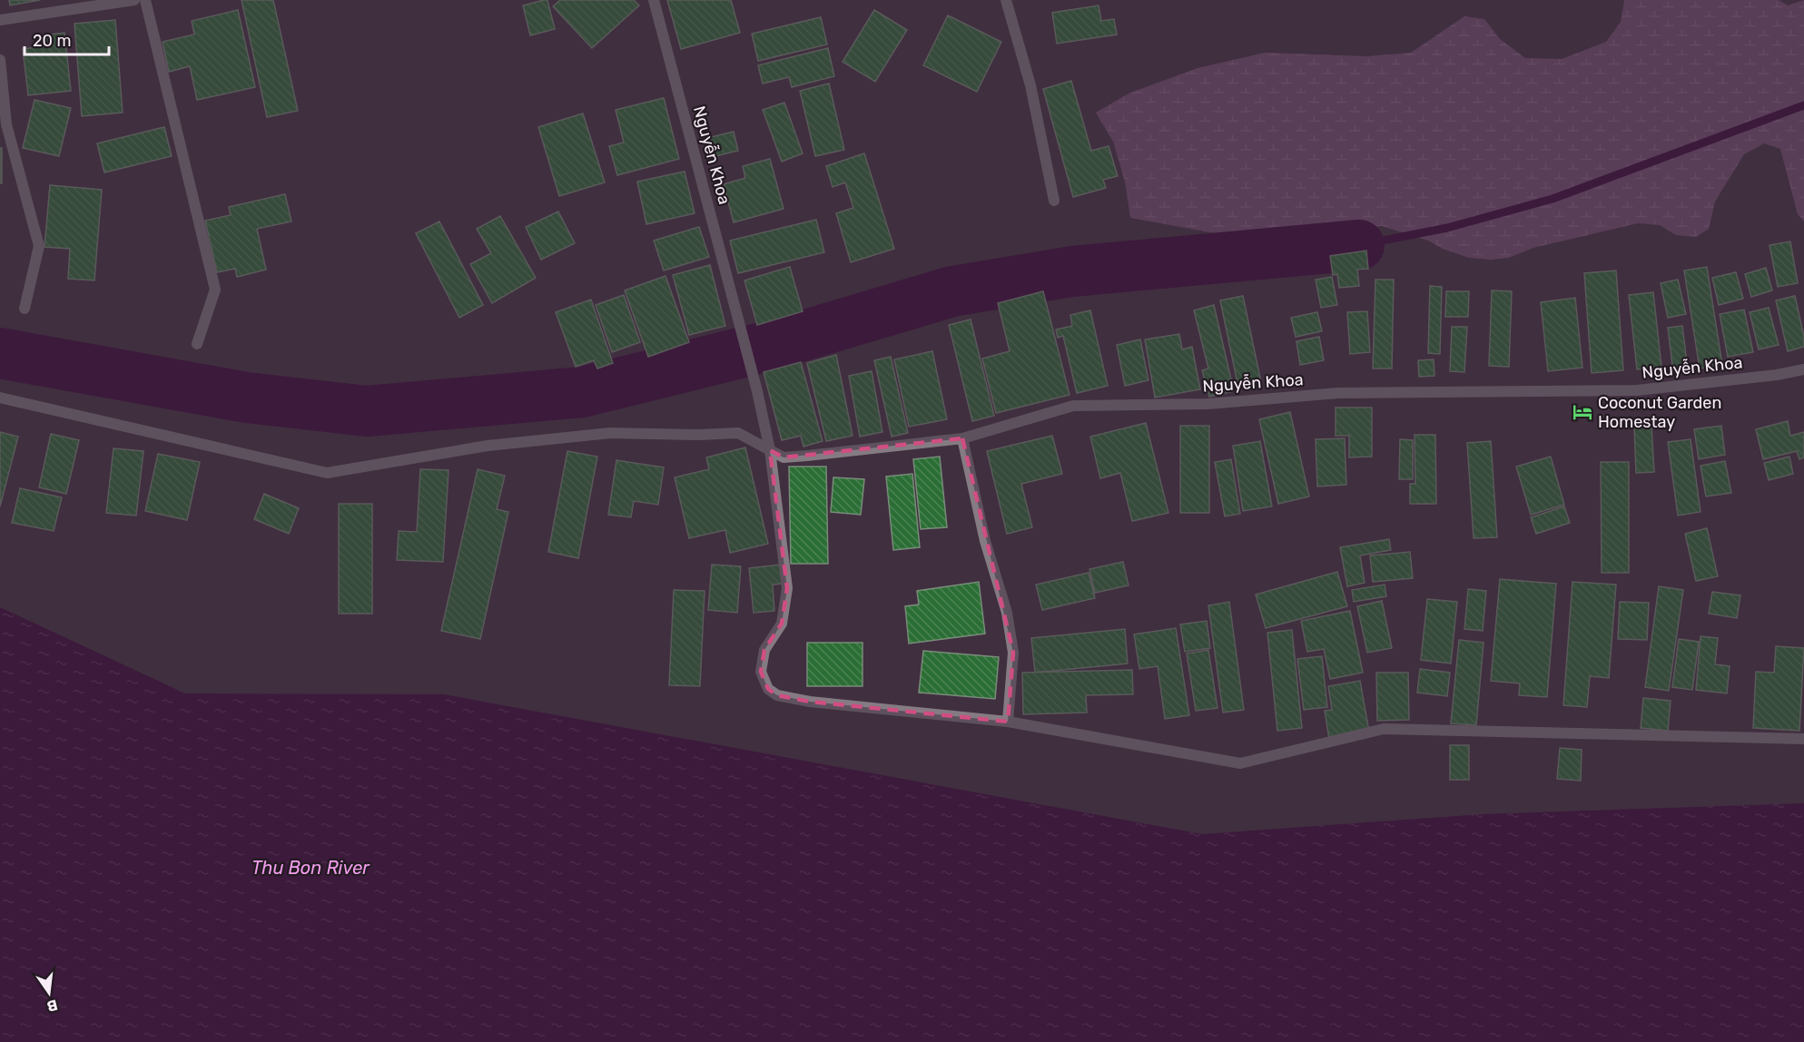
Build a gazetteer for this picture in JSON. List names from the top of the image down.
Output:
{
  "streets": {
    "street": ["Nguyễn Khoa"]
  },
  "water": ["Thu Bon River"],
  "places": {
    "hotel": ["Coconut Garden Homestay"]
  },
  "scale_bar": "20 m",
  "north": "bottom"
}
